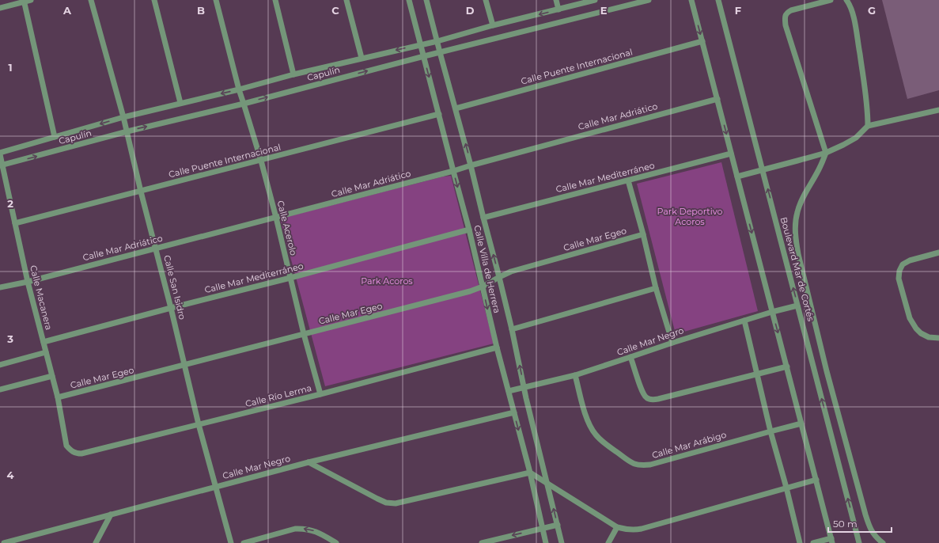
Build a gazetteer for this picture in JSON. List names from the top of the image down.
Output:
{
  "streets": {
    "street": [
      "Calle Puente Internacional",
      "Capulín",
      "Calle Mar Adriático",
      "Calle Mar Mediterráneo",
      "Calle Acerolo",
      "Calle Mar Egeo",
      "Calle Villa de Herrera",
      "Boulevard Mar de Cortés",
      "Calle San Isidro",
      "Calle Macanera",
      "Calle Mar Negro",
      "Calle Río Lerma",
      "Calle Mar Arábigo"
    ]
  },
  "crossings": [
    ["Calle Puente Internacional", "Calle Acerolo"],
    ["Calle Puente Internacional", "Calle Villa de Herrera"],
    ["Calle Puente Internacional", "Calle San Isidro"],
    ["Calle Puente Internacional", "Calle Macanera"],
    ["Capulín", "Calle Acerolo"],
    ["Capulín", "Calle Villa de Herrera"],
    ["Capulín", "Calle San Isidro"],
    ["Capulín", "Calle Macanera"],
    ["Calle Mar Adriático", "Calle Acerolo"],
    ["Calle Mar Adriático", "Calle Villa de Herrera"],
    ["Calle Mar Adriático", "Calle San Isidro"],
    ["Calle Mar Adriático", "Calle Macanera"],
    ["Calle Mar Mediterráneo", "Calle Acerolo"],
    ["Calle Mar Mediterráneo", "Calle Villa de Herrera"],
    ["Calle Mar Mediterráneo", "Calle San Isidro"],
    ["Calle Mar Mediterráneo", "Calle Macanera"],
    ["Calle Acerolo", "Calle Mar Egeo"],
    ["Calle Acerolo", "Calle Río Lerma"],
    ["Calle Mar Egeo", "Calle Villa de Herrera"],
    ["Calle Mar Egeo", "Calle San Isidro"],
    ["Calle Mar Egeo", "Calle Macanera"],
    ["Calle Villa de Herrera", "Calle Mar Negro"],
    ["Calle Villa de Herrera", "Calle Río Lerma"],
    ["Boulevard Mar de Cortés", "Calle Mar Negro"],
    ["Calle San Isidro", "Calle Mar Negro"],
    ["Calle San Isidro", "Calle Río Lerma"],
    ["Calle Macanera", "Calle Río Lerma"],
    ["Calle Mar Negro", "Calle Mar Arábigo"]
  ],
  "parks": ["Park Deportivo Acoros", "Park Acoros"],
  "scale_bar": "50 m",
  "grid": {
    "columns": [
      "A",
      "B",
      "C",
      "D",
      "E",
      "F",
      "G"
    ],
    "rows": [
      "1",
      "2",
      "3",
      "4"
    ]
  }
}
